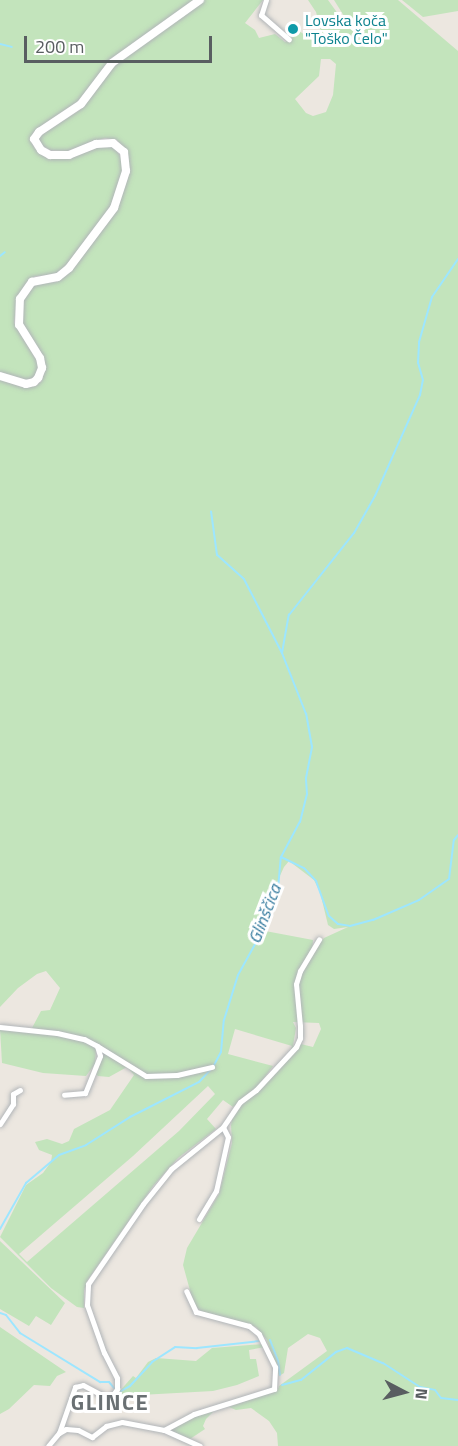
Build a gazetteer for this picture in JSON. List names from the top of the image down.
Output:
{
  "districts": ["GLINCE"],
  "water": ["Glinščica"],
  "places": ["Lovska koča \"Toško Čelo\""],
  "scale_bar": "200 m",
  "north": "right"
}
